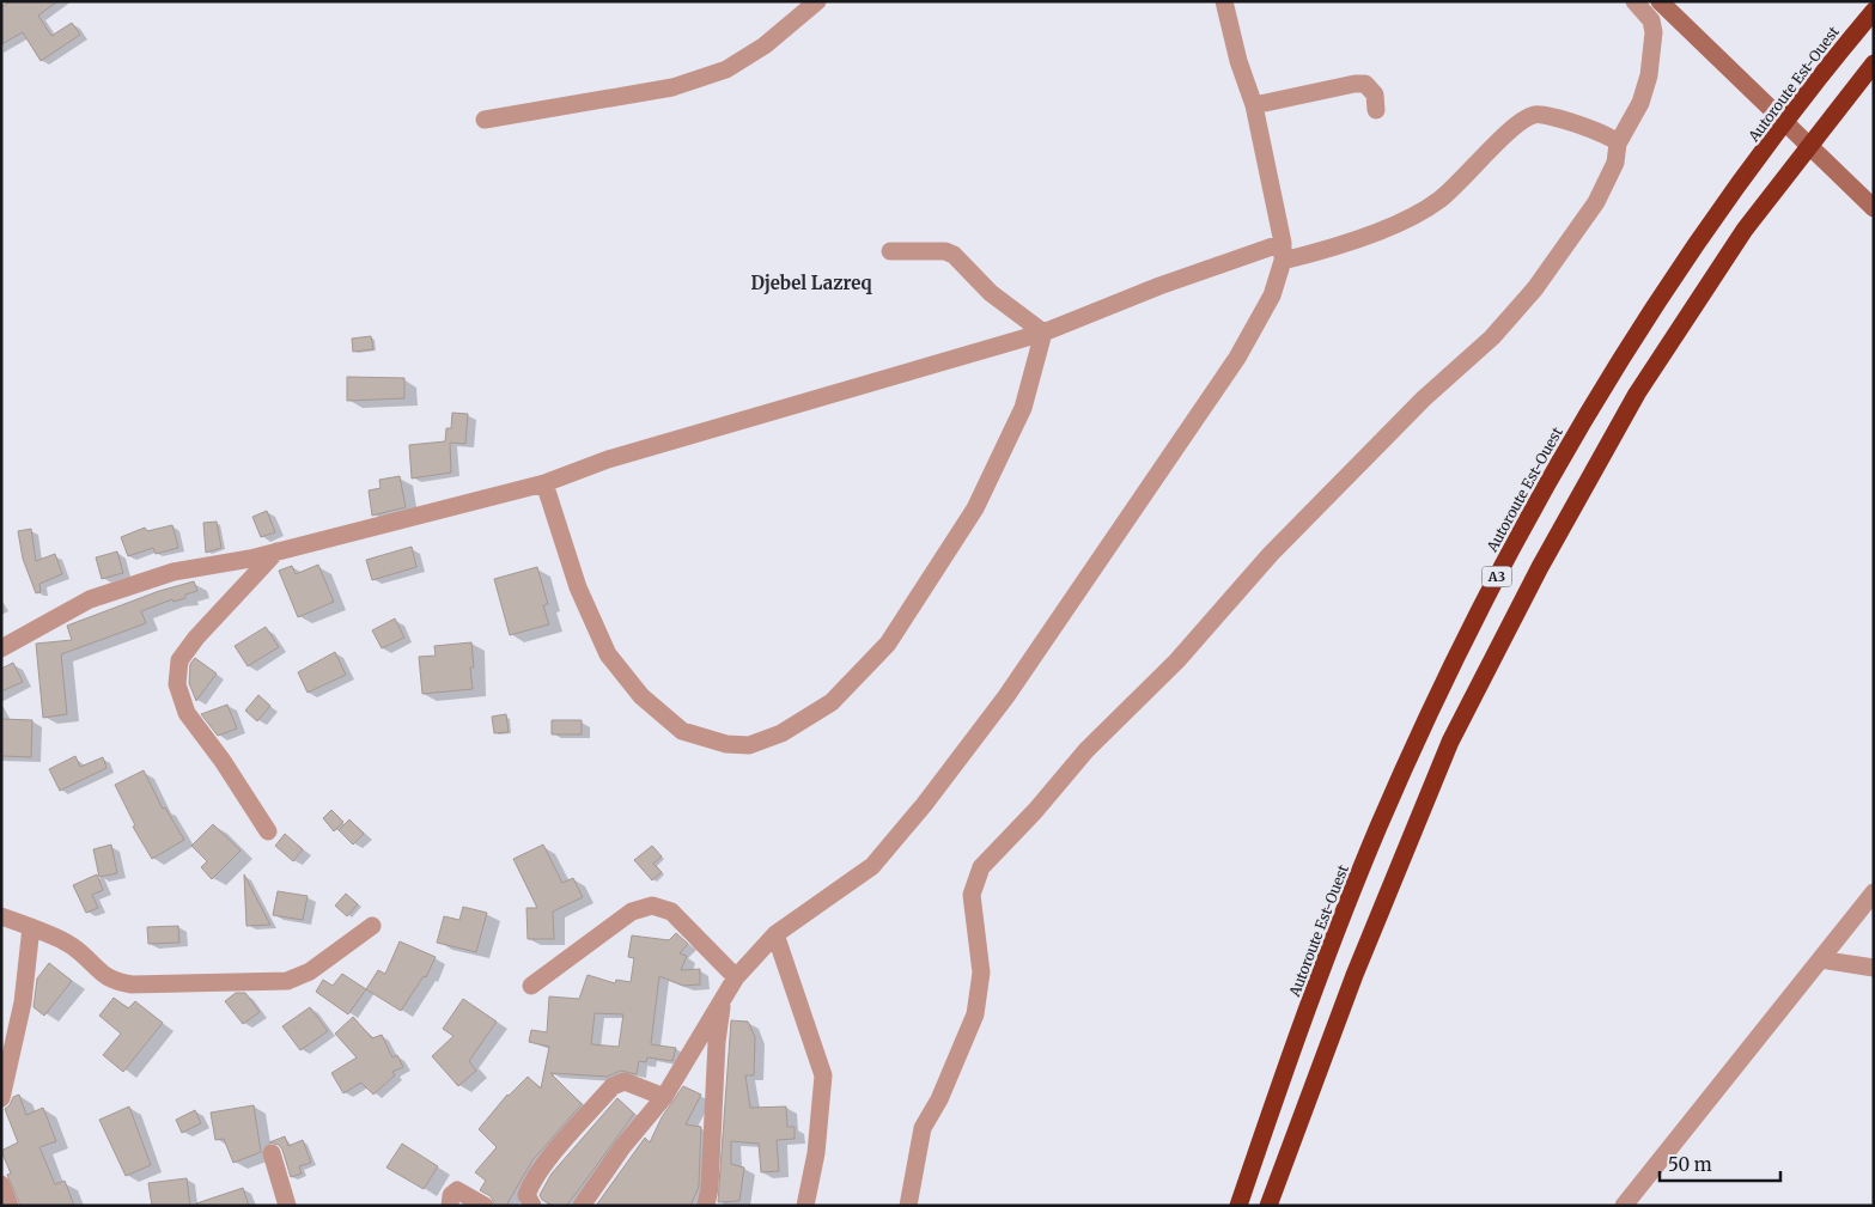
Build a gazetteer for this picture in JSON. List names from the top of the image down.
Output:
{
  "streets": {
    "highway": ["Autoroute Est-Ouest", "A3"]
  },
  "districts": ["Djebel Lazreq"],
  "scale_bar": "50 m"
}
